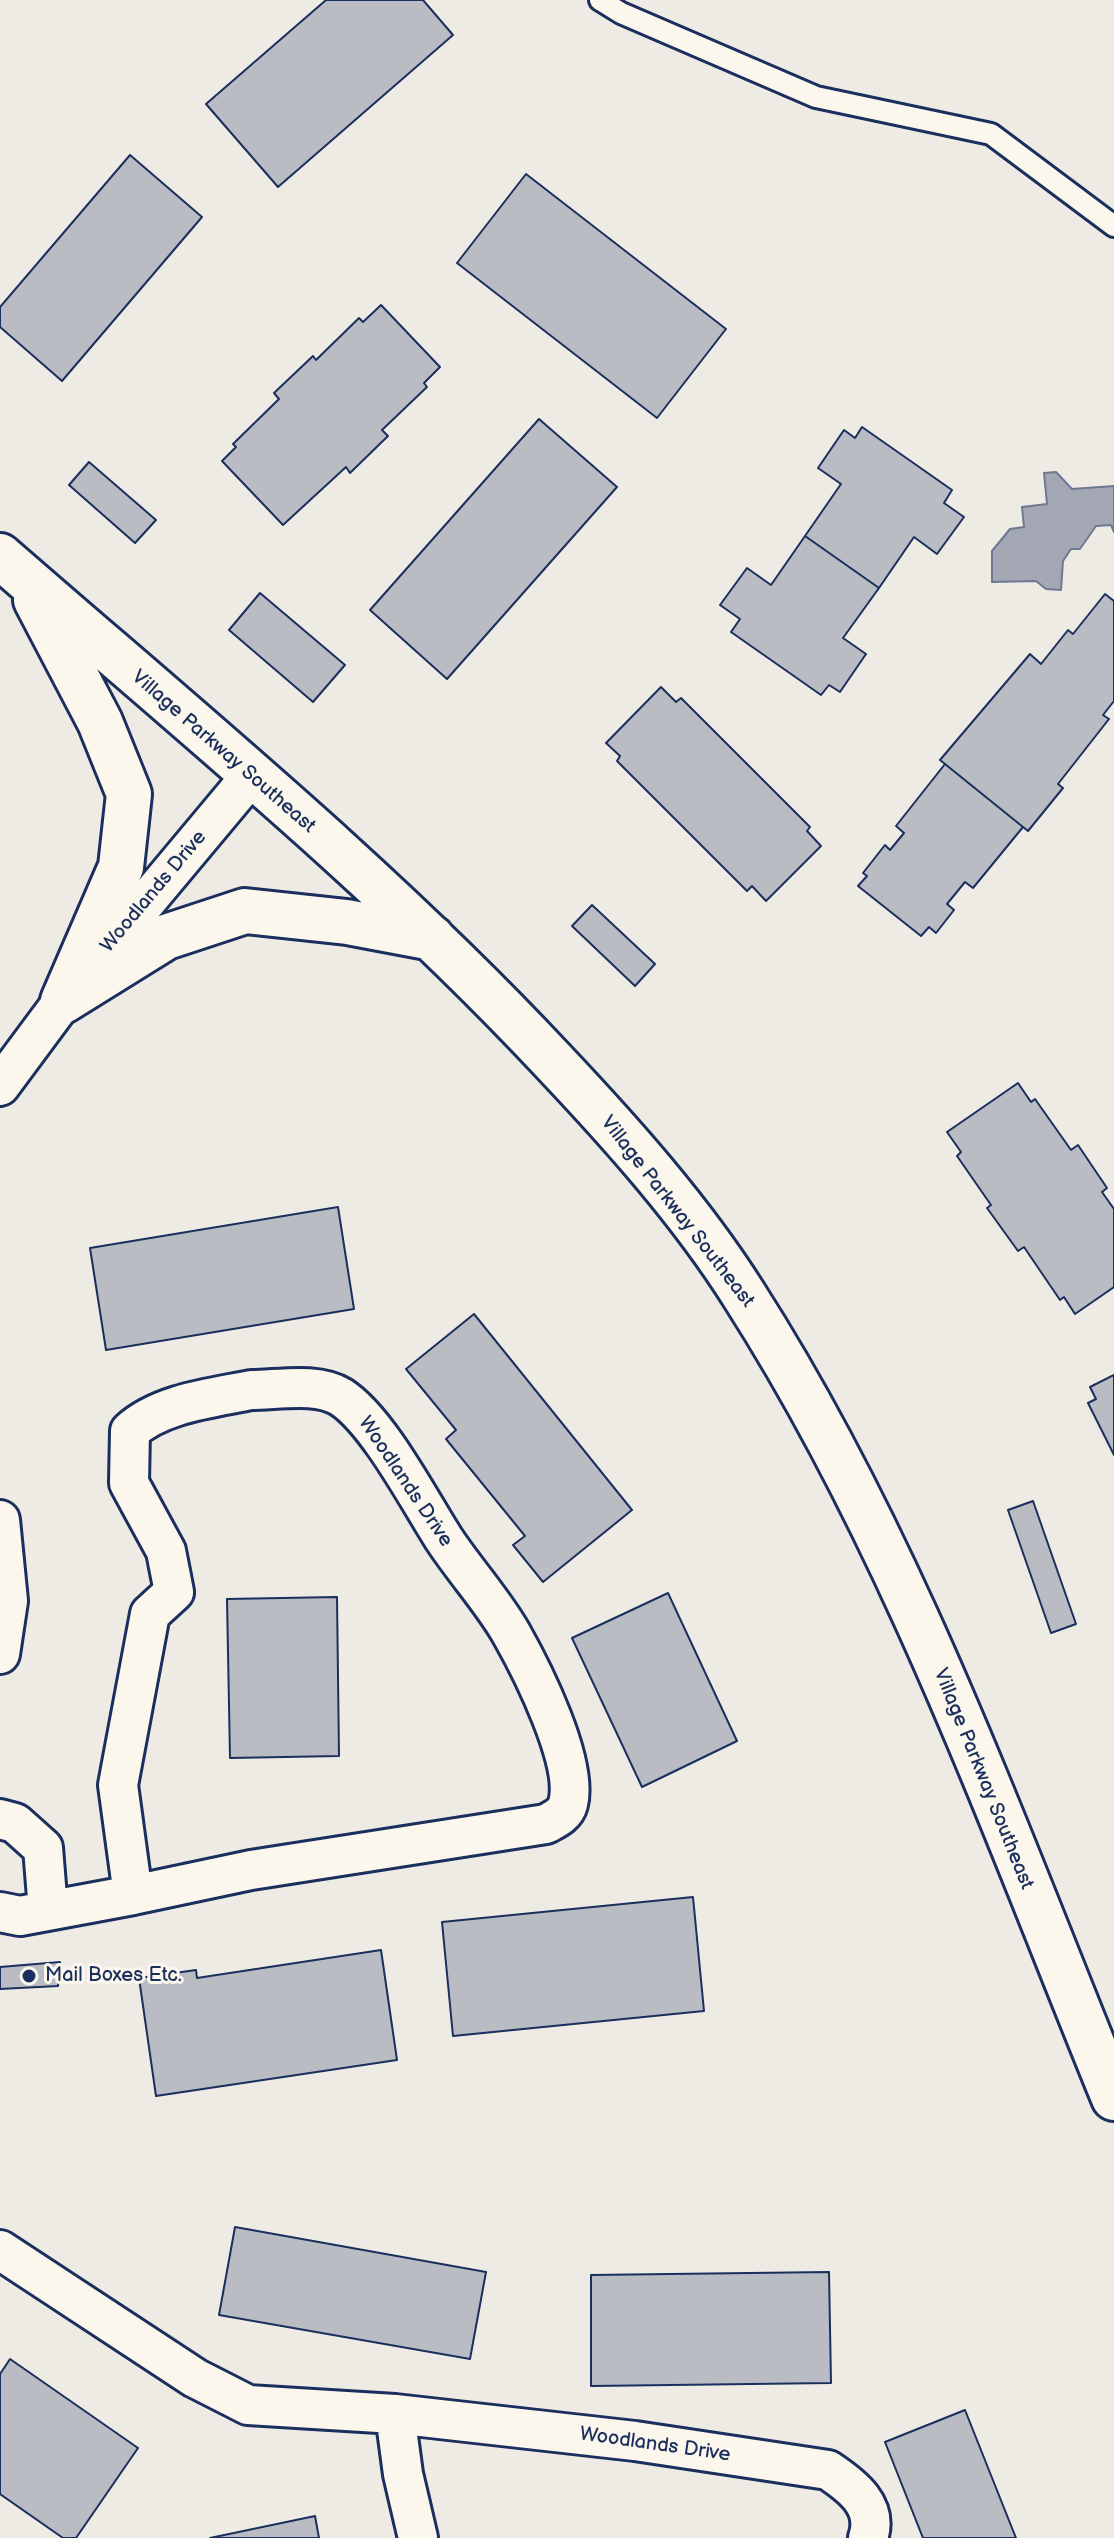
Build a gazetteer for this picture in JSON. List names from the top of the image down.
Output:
{
  "streets": {
    "street": ["Village Parkway Southeast", "Woodlands Drive"]
  },
  "crossings": [
    ["Village Parkway Southeast", "Woodlands Drive"]
  ],
  "places": ["Mail Boxes Etc."]
}
